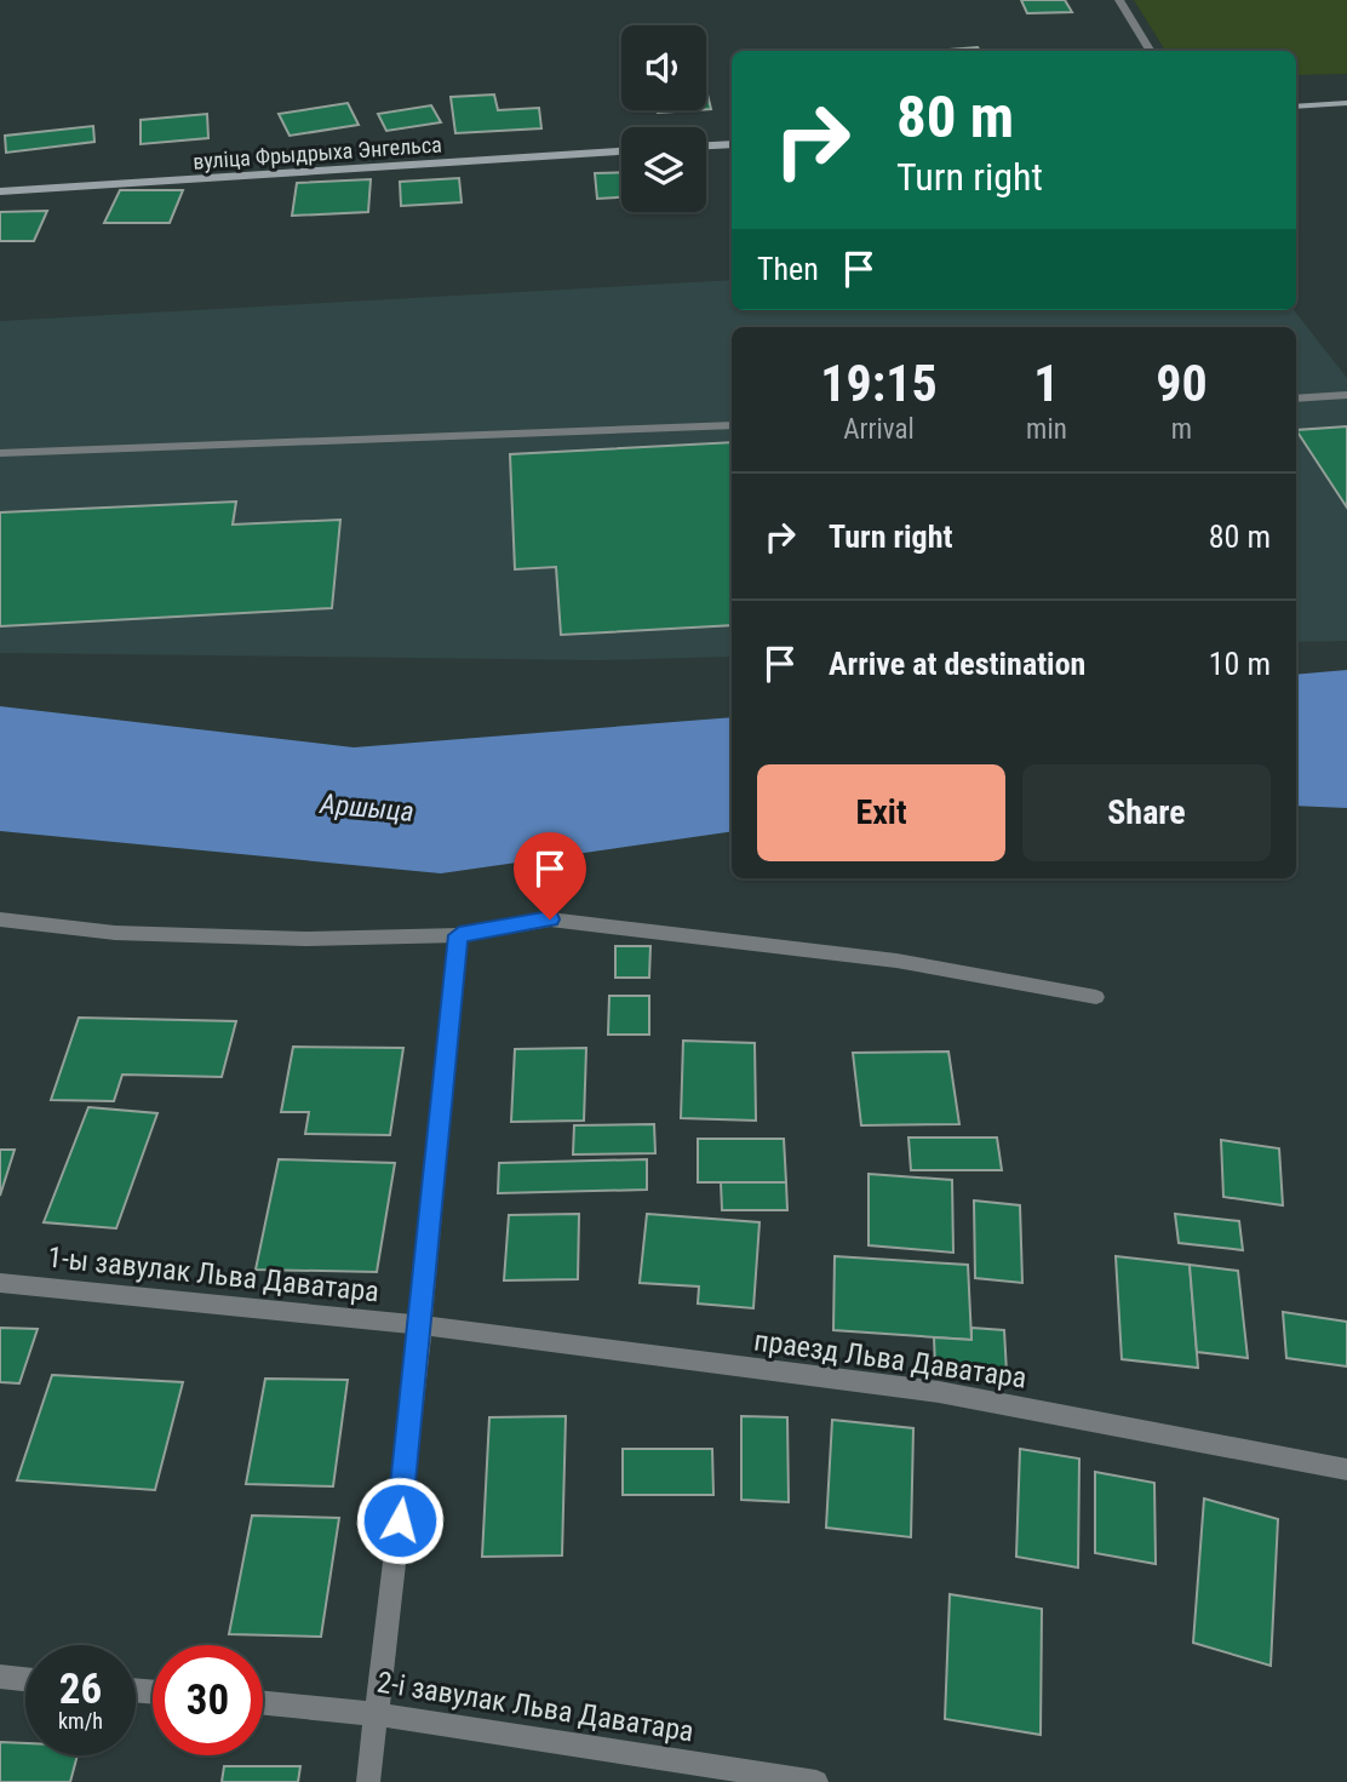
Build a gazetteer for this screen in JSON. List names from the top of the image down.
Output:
{
  "streets": {
    "street": [
      "вуліца Фрыдрыха Энгельса",
      "1-ы завулак Льва Даватара",
      "праезд Льва Даватара",
      "2-і завулак Льва Даватара"
    ]
  },
  "crossings": [
    ["1-ы завулак Льва Даватара", "праезд Льва Даватара"]
  ],
  "water": ["Аршыца"],
  "page": {
    "turn": ["80 m", "Turn right"],
    "then": "Then",
    "eta": [
      "19:15",
      "Arrival",
      "1",
      "min",
      "90",
      "m"
    ],
    "list": [
      {
        "name": "Turn right",
        "value": "80 m"
      },
      {
        "name": "Arrive at destination",
        "value": "10 m"
      }
    ],
    "buttons": ["Exit", "Share"],
    "speed": "26 km/h",
    "limit": "30"
  }
}
